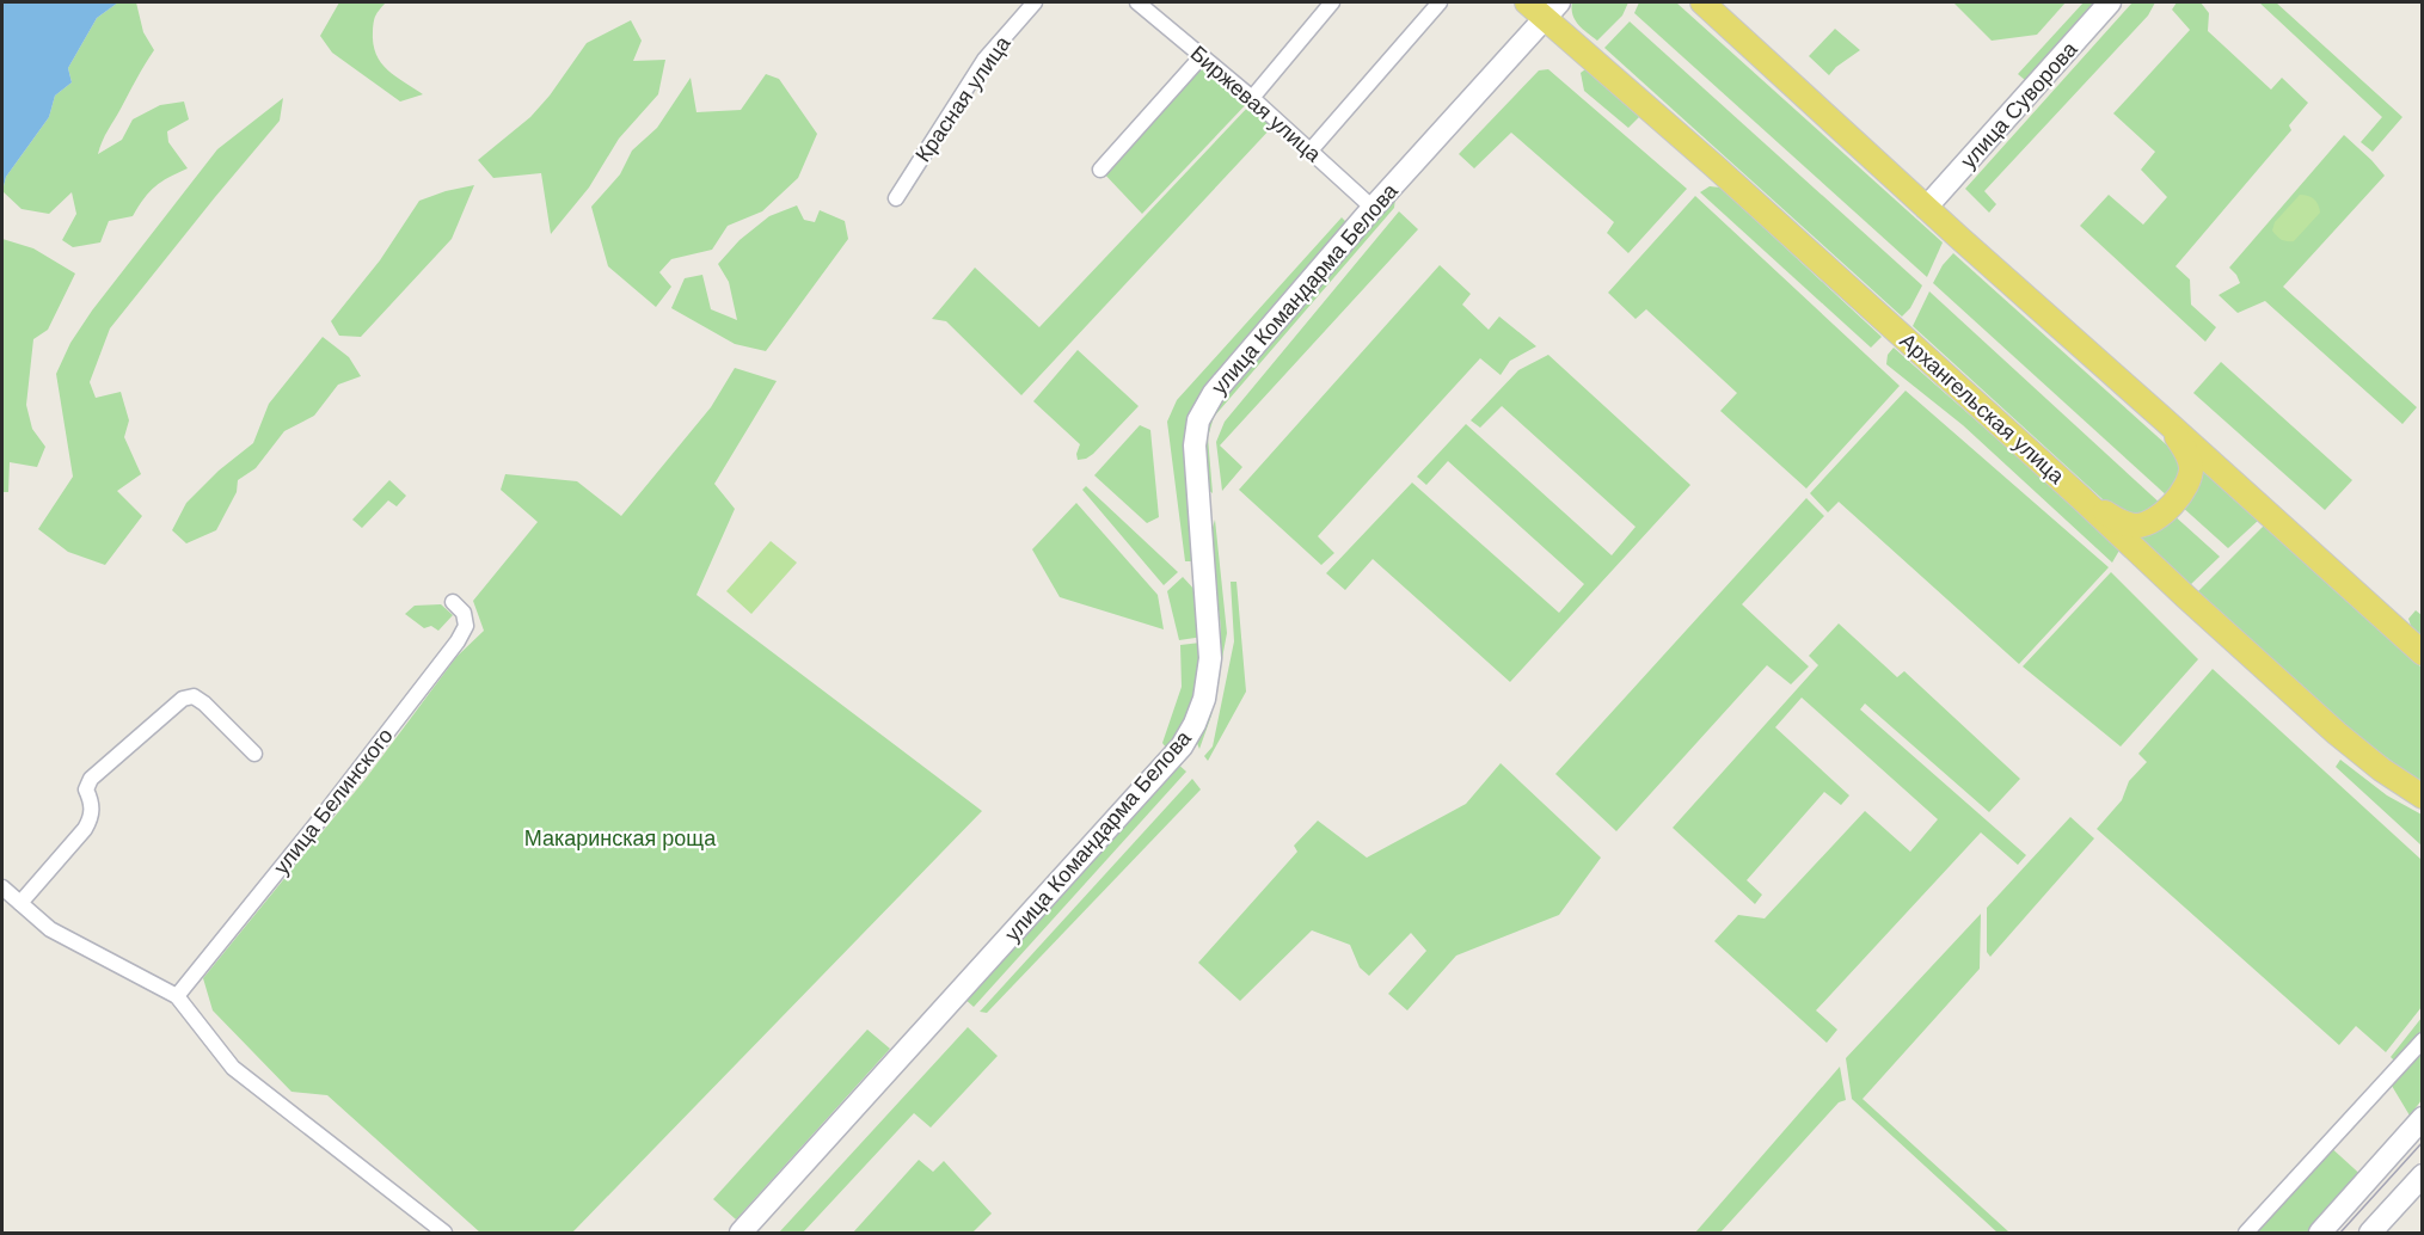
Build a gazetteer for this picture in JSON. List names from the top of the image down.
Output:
{
  "streets": {
    "main road": ["улица Суворова", "улица Командарма Белова", "Архангельская улица"],
    "street": ["Красная улица", "Биржевая улица", "улица Белинского"]
  },
  "crossings": [
    ["Биржевая улица", "улица Командарма Белова"],
    ["улица Командарма Белова", "Архангельская улица"]
  ],
  "parks": ["Макаринская роща"]
}
